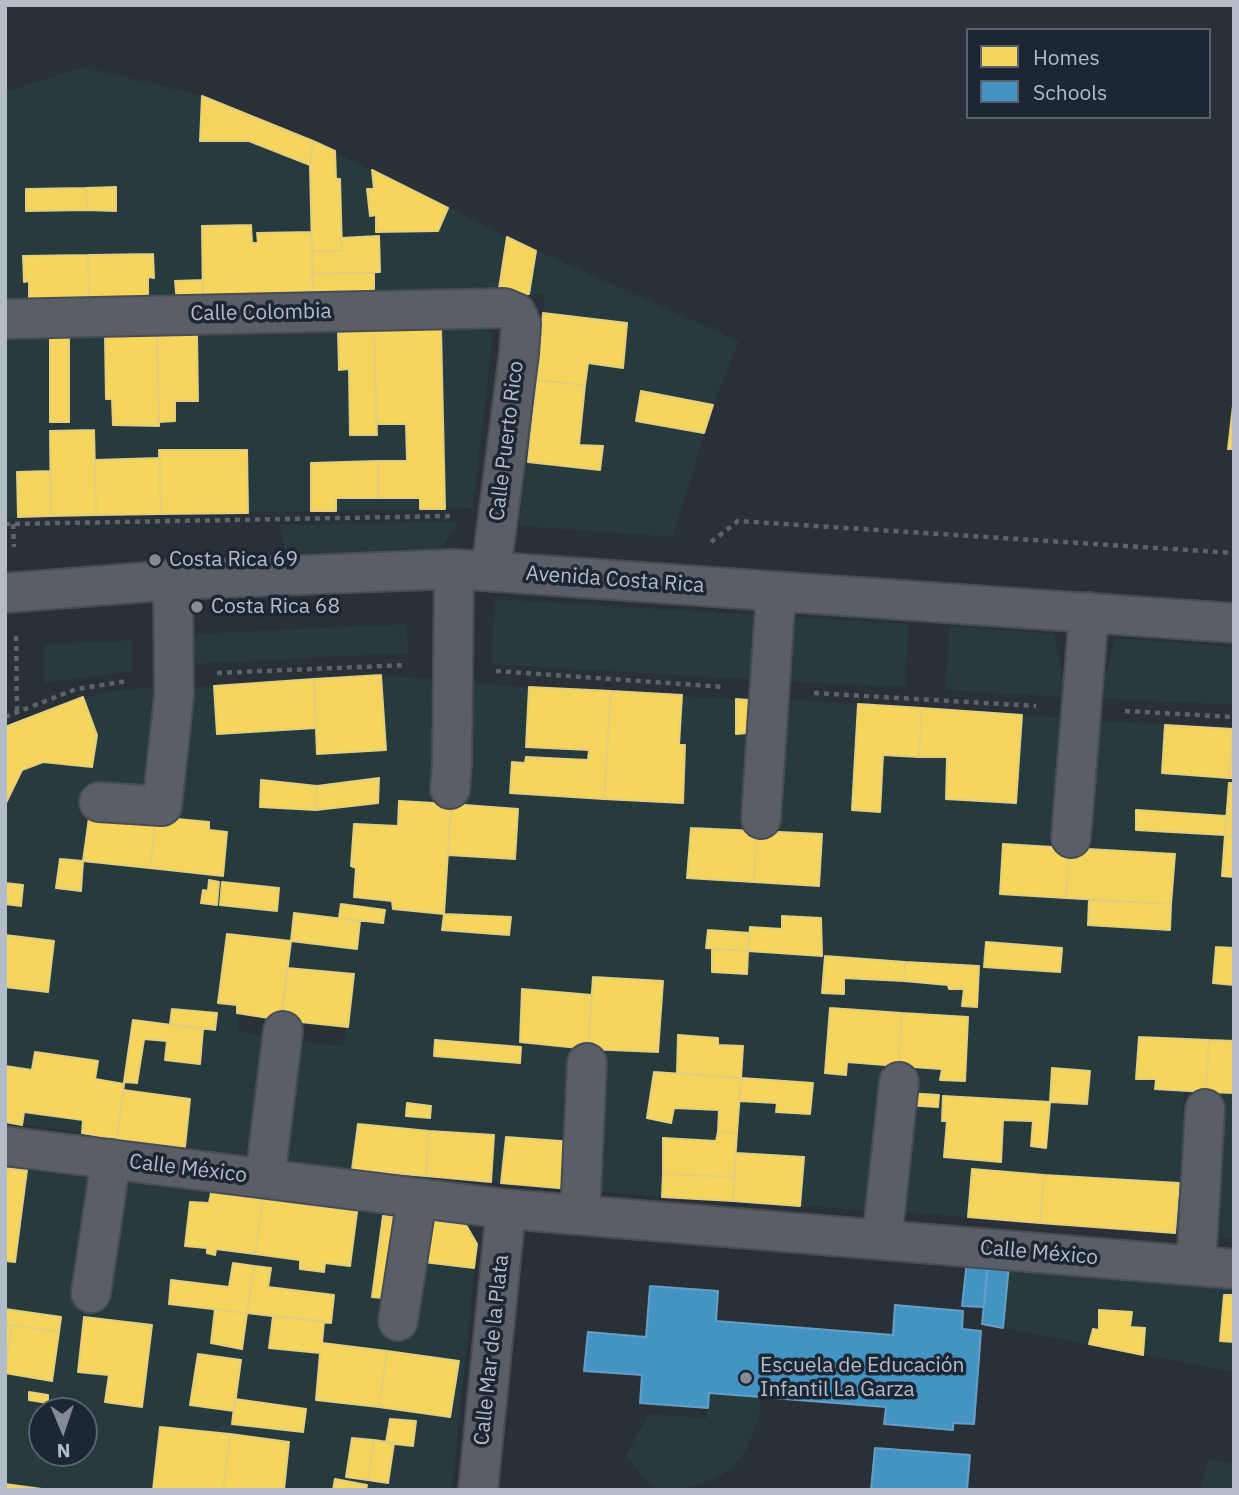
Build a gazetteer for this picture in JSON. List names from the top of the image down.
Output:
{
  "streets": {
    "street": [
      "Calle Colombia",
      "Calle Puerto Rico",
      "Avenida Costa Rica",
      "Calle México",
      "Calle Mar de la Plata"
    ]
  },
  "crossings": [
    ["Calle Colombia", "Calle Puerto Rico"],
    ["Calle Puerto Rico", "Avenida Costa Rica"],
    ["Calle México", "Calle Mar de la Plata"]
  ],
  "places": ["Costa Rica 69", "Costa Rica 68", "Escuela de Educación Infantil La Garza"],
  "legend": ["Homes", "Schools"],
  "north": "bottom"
}
